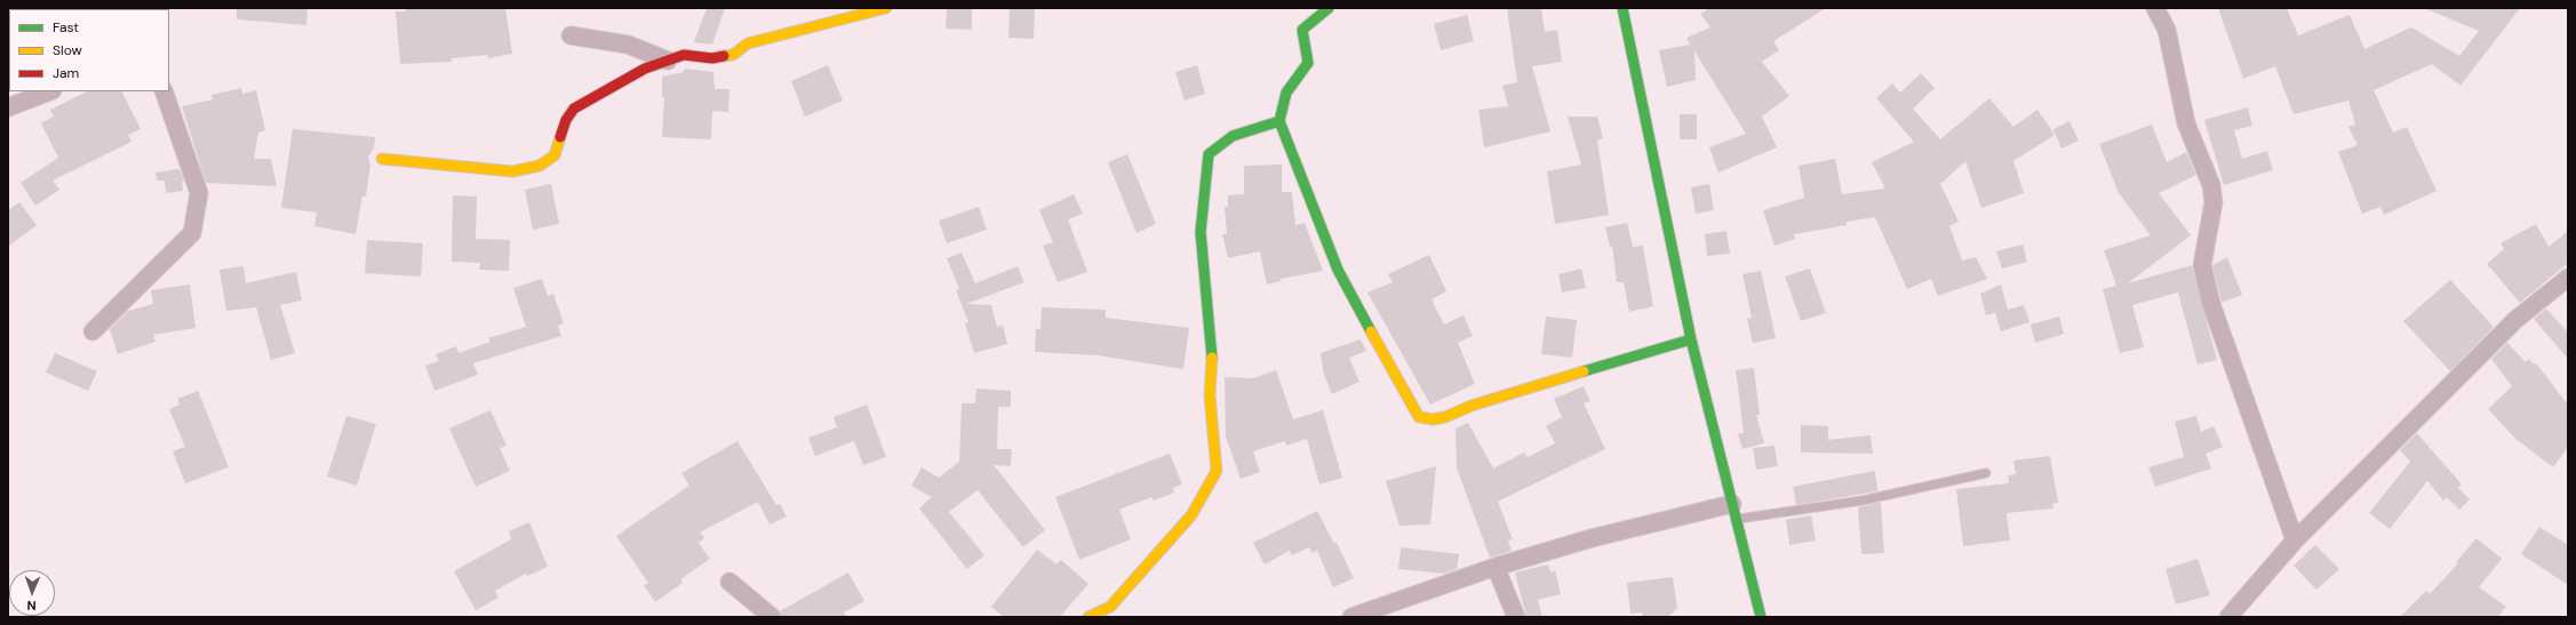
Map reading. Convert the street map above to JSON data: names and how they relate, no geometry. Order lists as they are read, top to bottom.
{
  "legend": ["Fast", "Slow", "Jam"],
  "north": "bottom"
}
